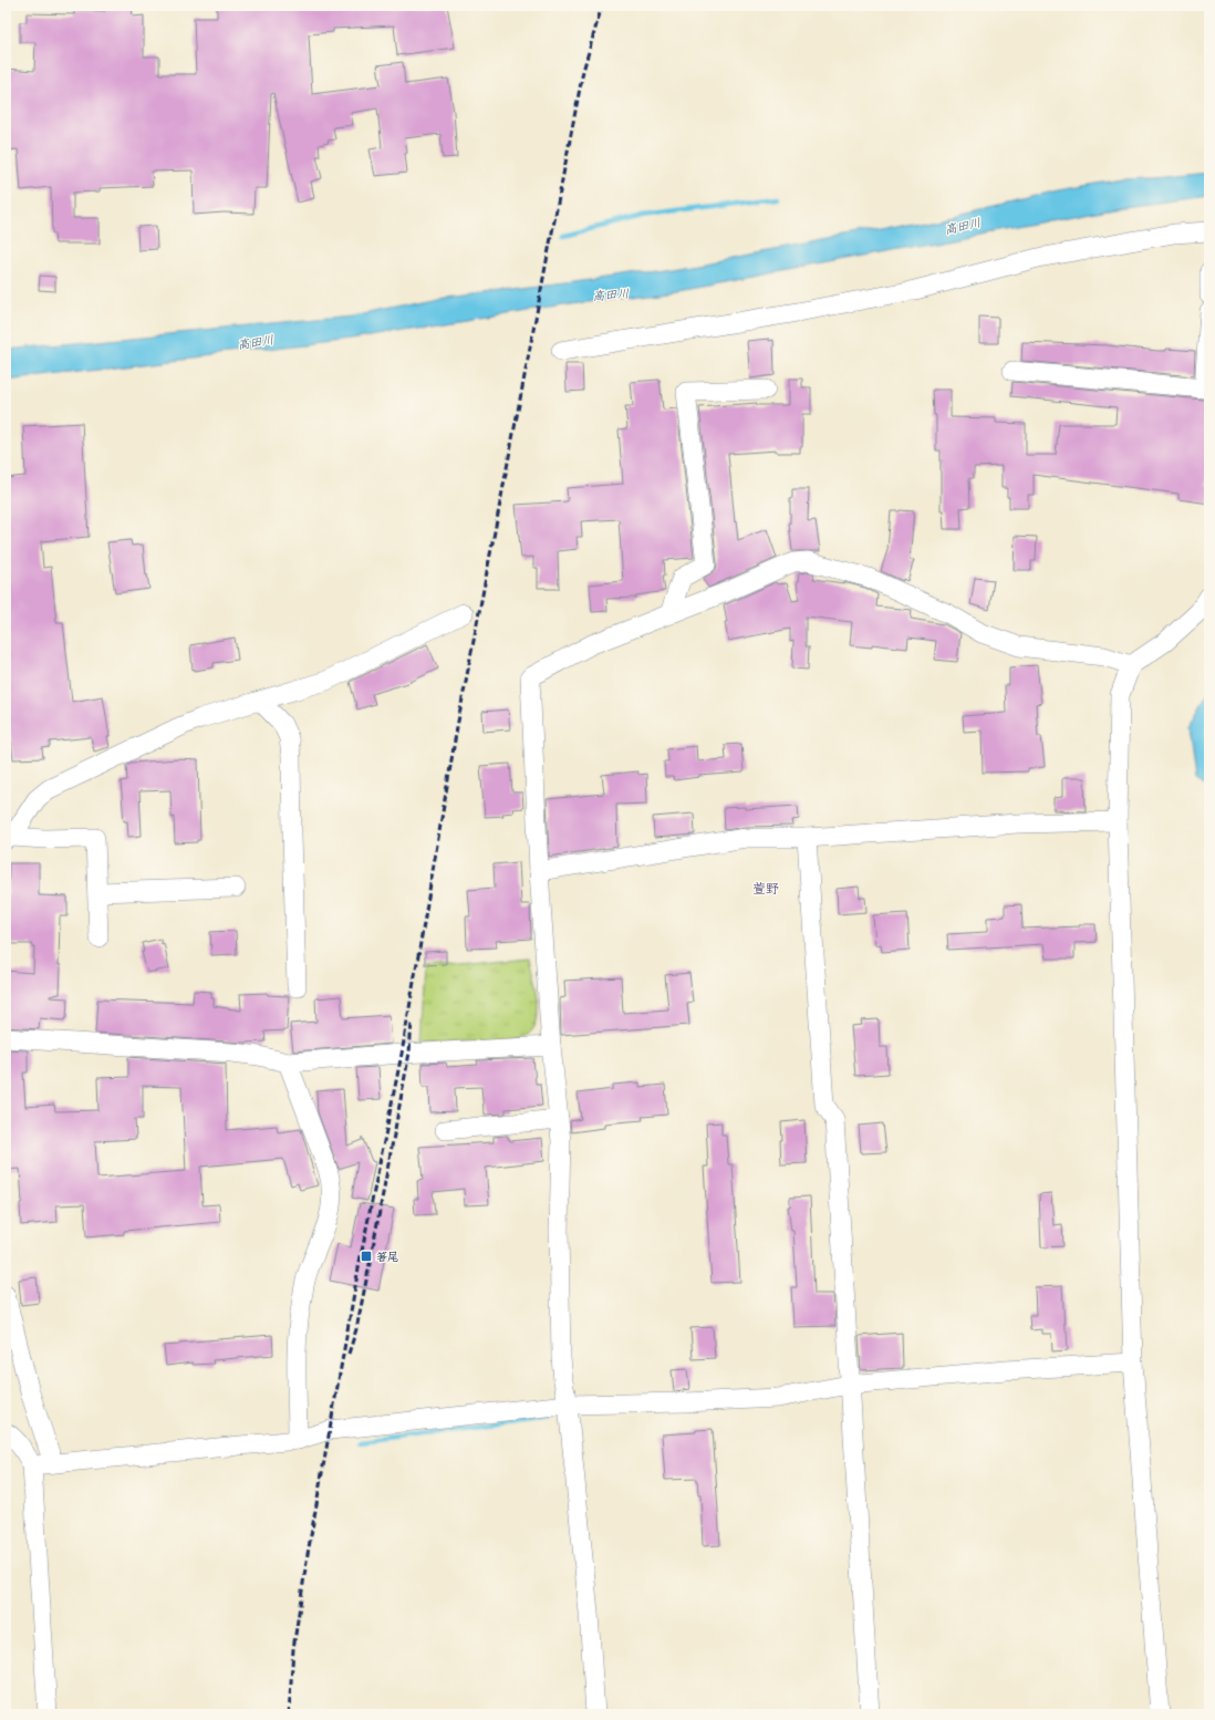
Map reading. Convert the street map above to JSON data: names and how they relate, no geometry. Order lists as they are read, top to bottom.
{
  "districts": ["萱野"],
  "water": ["高田川"],
  "places": {
    "transit": ["箸尾"]
  }
}
